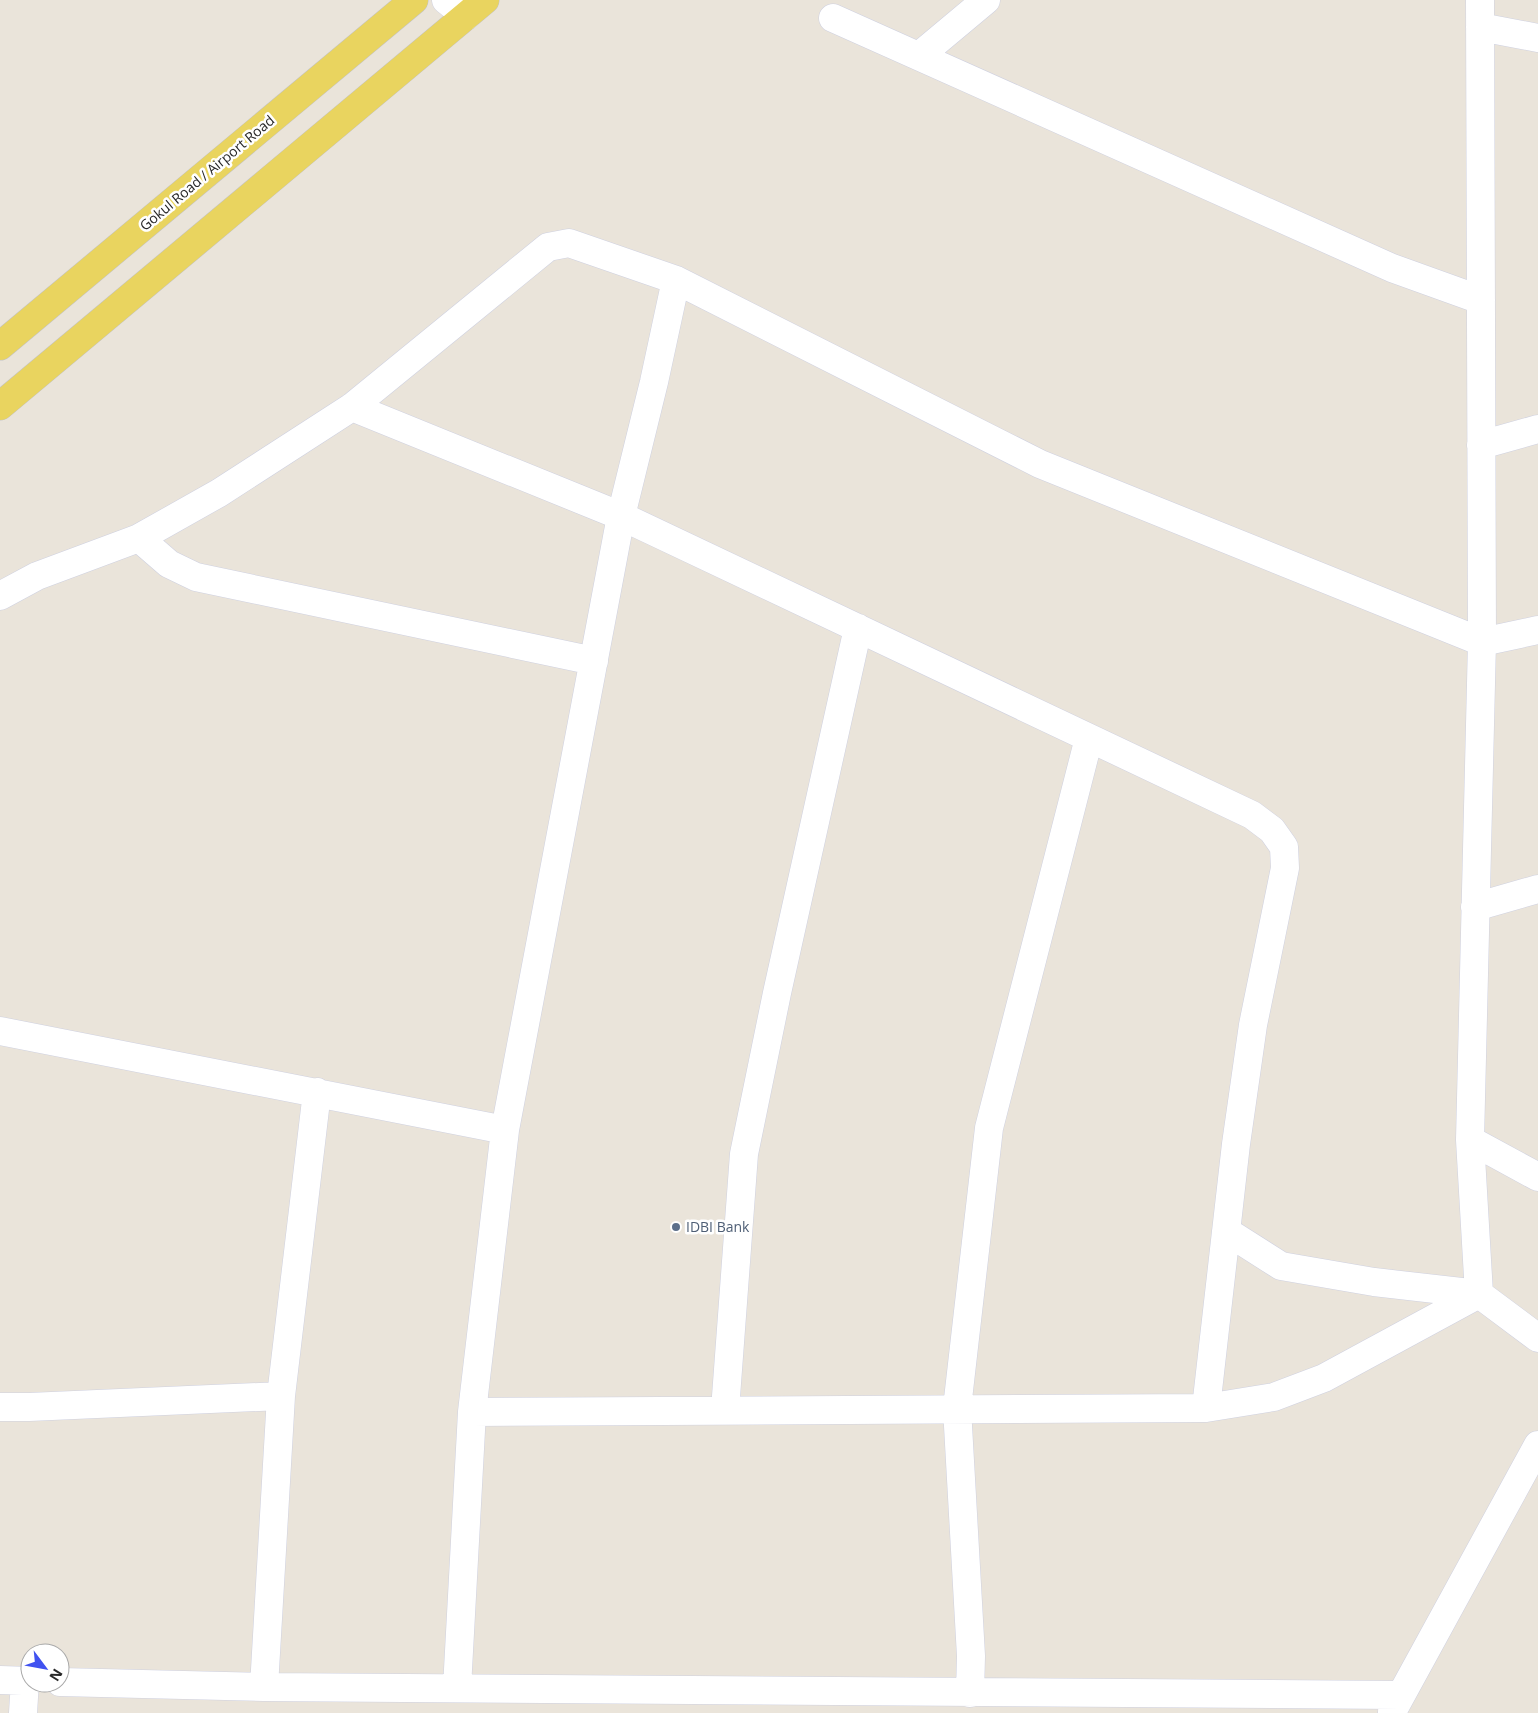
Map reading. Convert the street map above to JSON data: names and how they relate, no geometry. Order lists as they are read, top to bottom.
{
  "streets": {
    "main road": ["Gokul Road / Airport Road"]
  },
  "places": ["IDBI Bank"],
  "north": "bottom right"
}
